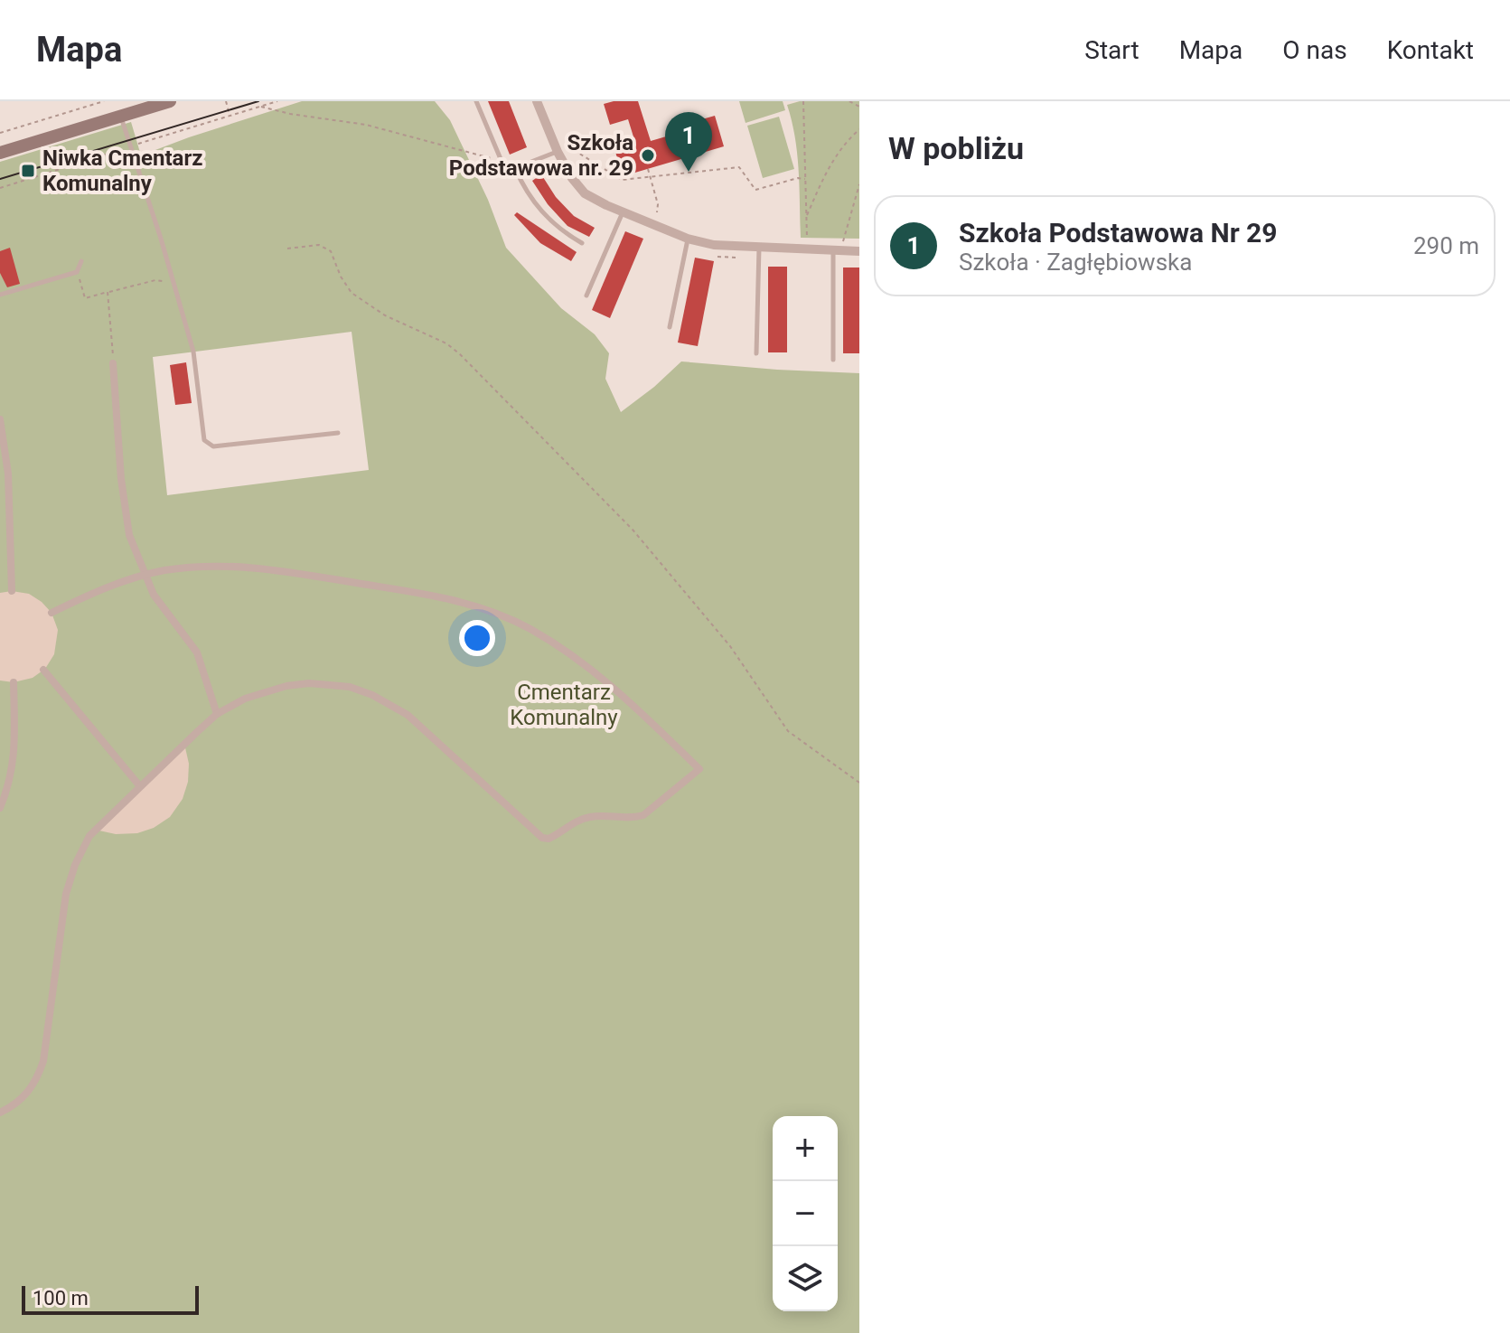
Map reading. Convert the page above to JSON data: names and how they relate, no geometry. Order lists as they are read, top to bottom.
{
  "parks": ["Cmentarz Komunalny"],
  "places": {
    "other": ["Szkoła Podstawowa nr. 29"],
    "transit": ["Niwka Cmentarz Komunalny"]
  },
  "scale_bar": "100 m",
  "page": {
    "header": "Mapa",
    "nav": [
      "Start",
      "Mapa",
      "O nas",
      "Kontakt"
    ],
    "heading": "W pobliżu",
    "pins": "1",
    "list": [
      {
        "mark": "1",
        "name": "Szkoła Podstawowa Nr 29",
        "note": "Szkoła · Zagłębiowska",
        "value": "290 m"
      }
    ],
    "map_buttons": ["+", "−"],
    "scale": "100 m"
  }
}
